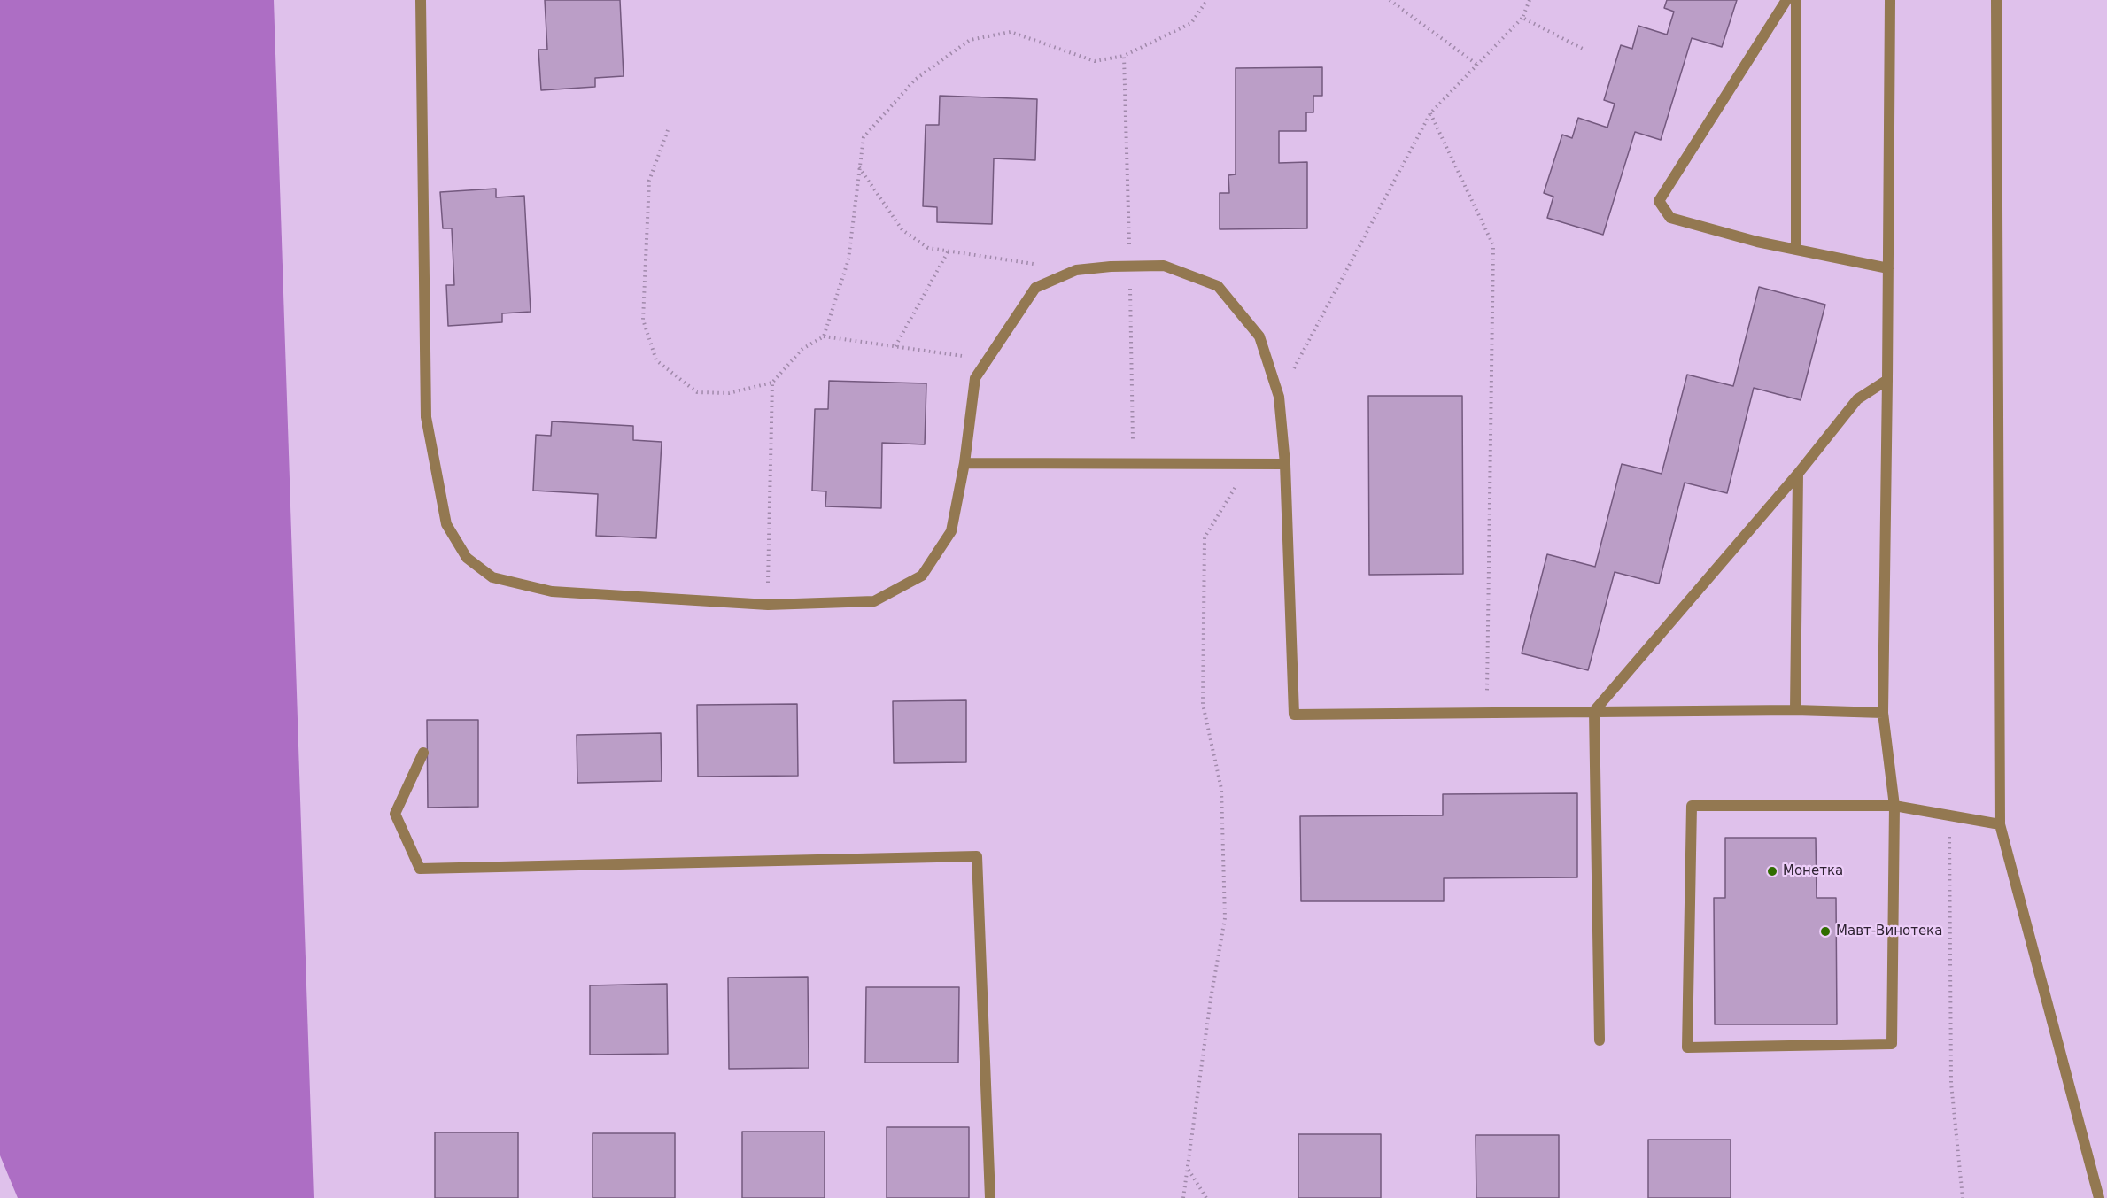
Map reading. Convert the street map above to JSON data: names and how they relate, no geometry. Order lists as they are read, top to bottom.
{
  "places": ["Монетка", "Мавт-Винотека"]
}
